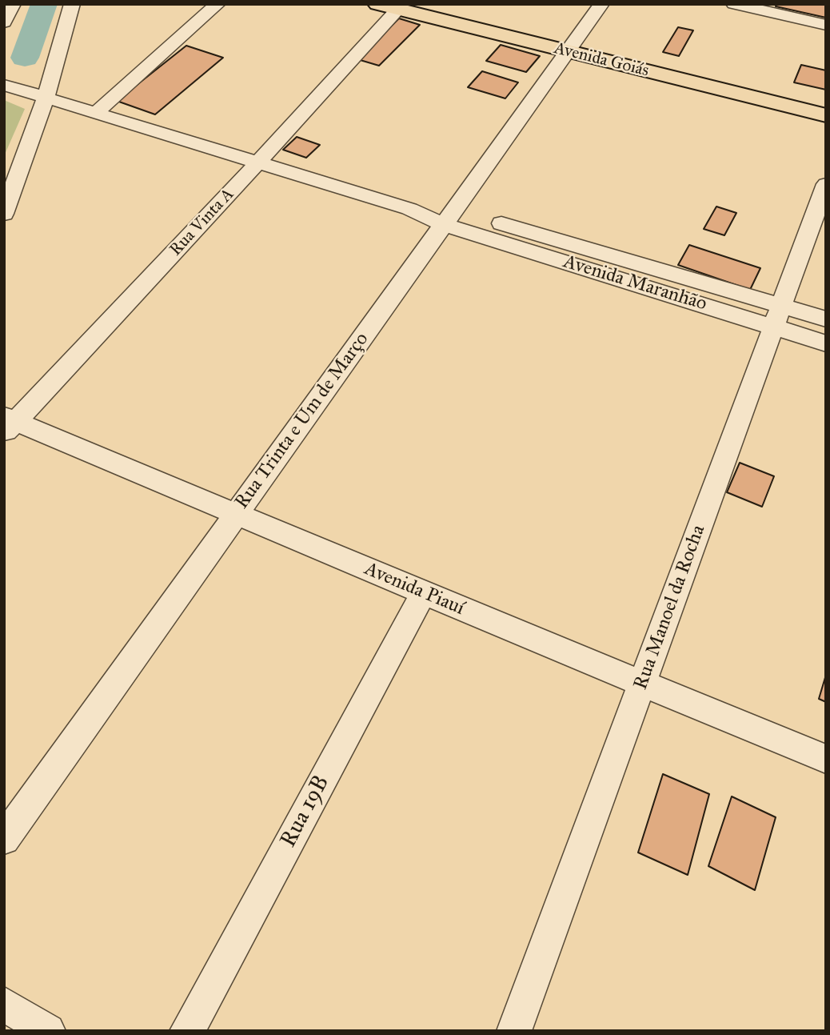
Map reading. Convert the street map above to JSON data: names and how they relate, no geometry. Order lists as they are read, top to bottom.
{
  "streets": {
    "main road": ["Avenida Goiás"],
    "street": [
      "Rua Vinta A",
      "Avenida Maranhão",
      "Rua Trinta e Um de Março",
      "Avenida Piauí",
      "Rua Manoel da Rocha",
      "Rua 19B"
    ]
  },
  "crossings": [
    ["Avenida Goiás", "Rua Vinta A"],
    ["Avenida Goiás", "Rua Trinta e Um de Março"],
    ["Rua Vinta A", "Avenida Maranhão"],
    ["Rua Vinta A", "Avenida Piauí"],
    ["Avenida Maranhão", "Rua Trinta e Um de Março"],
    ["Avenida Maranhão", "Rua Manoel da Rocha"],
    ["Rua Trinta e Um de Março", "Avenida Piauí"],
    ["Avenida Piauí", "Rua Manoel da Rocha"],
    ["Avenida Piauí", "Rua 19B"]
  ]
}
